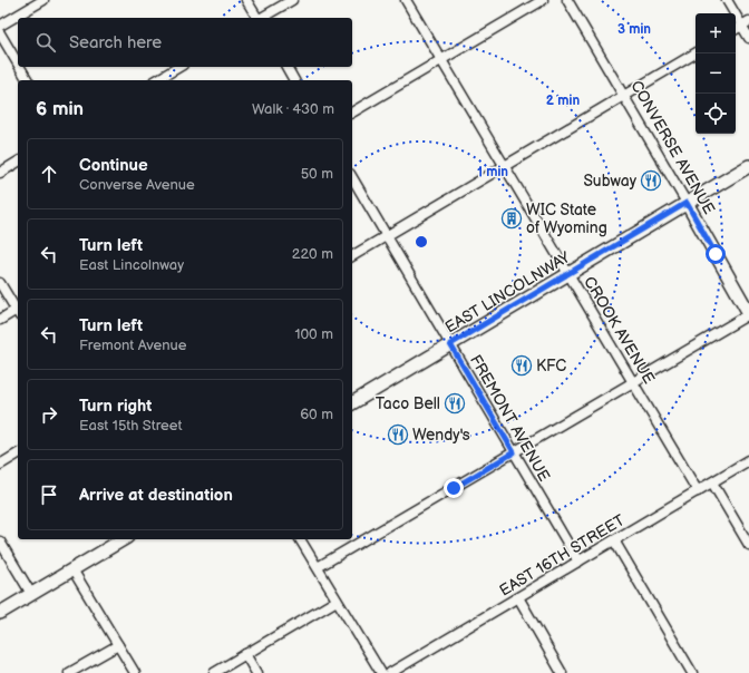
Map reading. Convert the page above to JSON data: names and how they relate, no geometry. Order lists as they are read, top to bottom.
{
  "streets": {
    "main road": ["CONVERSE AVENUE", "EAST LINCOLNWAY"],
    "street": ["CROOK AVENUE", "FREMONT AVENUE", "EAST 16TH STREET"]
  },
  "crossings": [
    ["CONVERSE AVENUE", "EAST LINCOLNWAY"],
    ["EAST LINCOLNWAY", "CROOK AVENUE"],
    ["EAST LINCOLNWAY", "FREMONT AVENUE"],
    ["CROOK AVENUE", "EAST 16TH STREET"],
    ["FREMONT AVENUE", "EAST 16TH STREET"]
  ],
  "places": {
    "restaurant": [
      "Subway",
      "KFC",
      "Taco Bell",
      "Wendy's"
    ],
    "building": ["WIC State of Wyoming"]
  },
  "page": {
    "map_buttons": ["+", "−"],
    "search": "Search here",
    "heading": ["6 min", "Walk · 430 m"],
    "list": [
      ["Continue", "Converse Avenue", "50 m"],
      ["Turn left", "East Lincolnway", "220 m"],
      ["Turn left", "Fremont Avenue", "100 m"],
      ["Turn right", "East 15th Street", "60 m"],
      "Arrive at destination"
    ]
  },
  "rings": ["3 min", "2 min", "1 min"]
}
